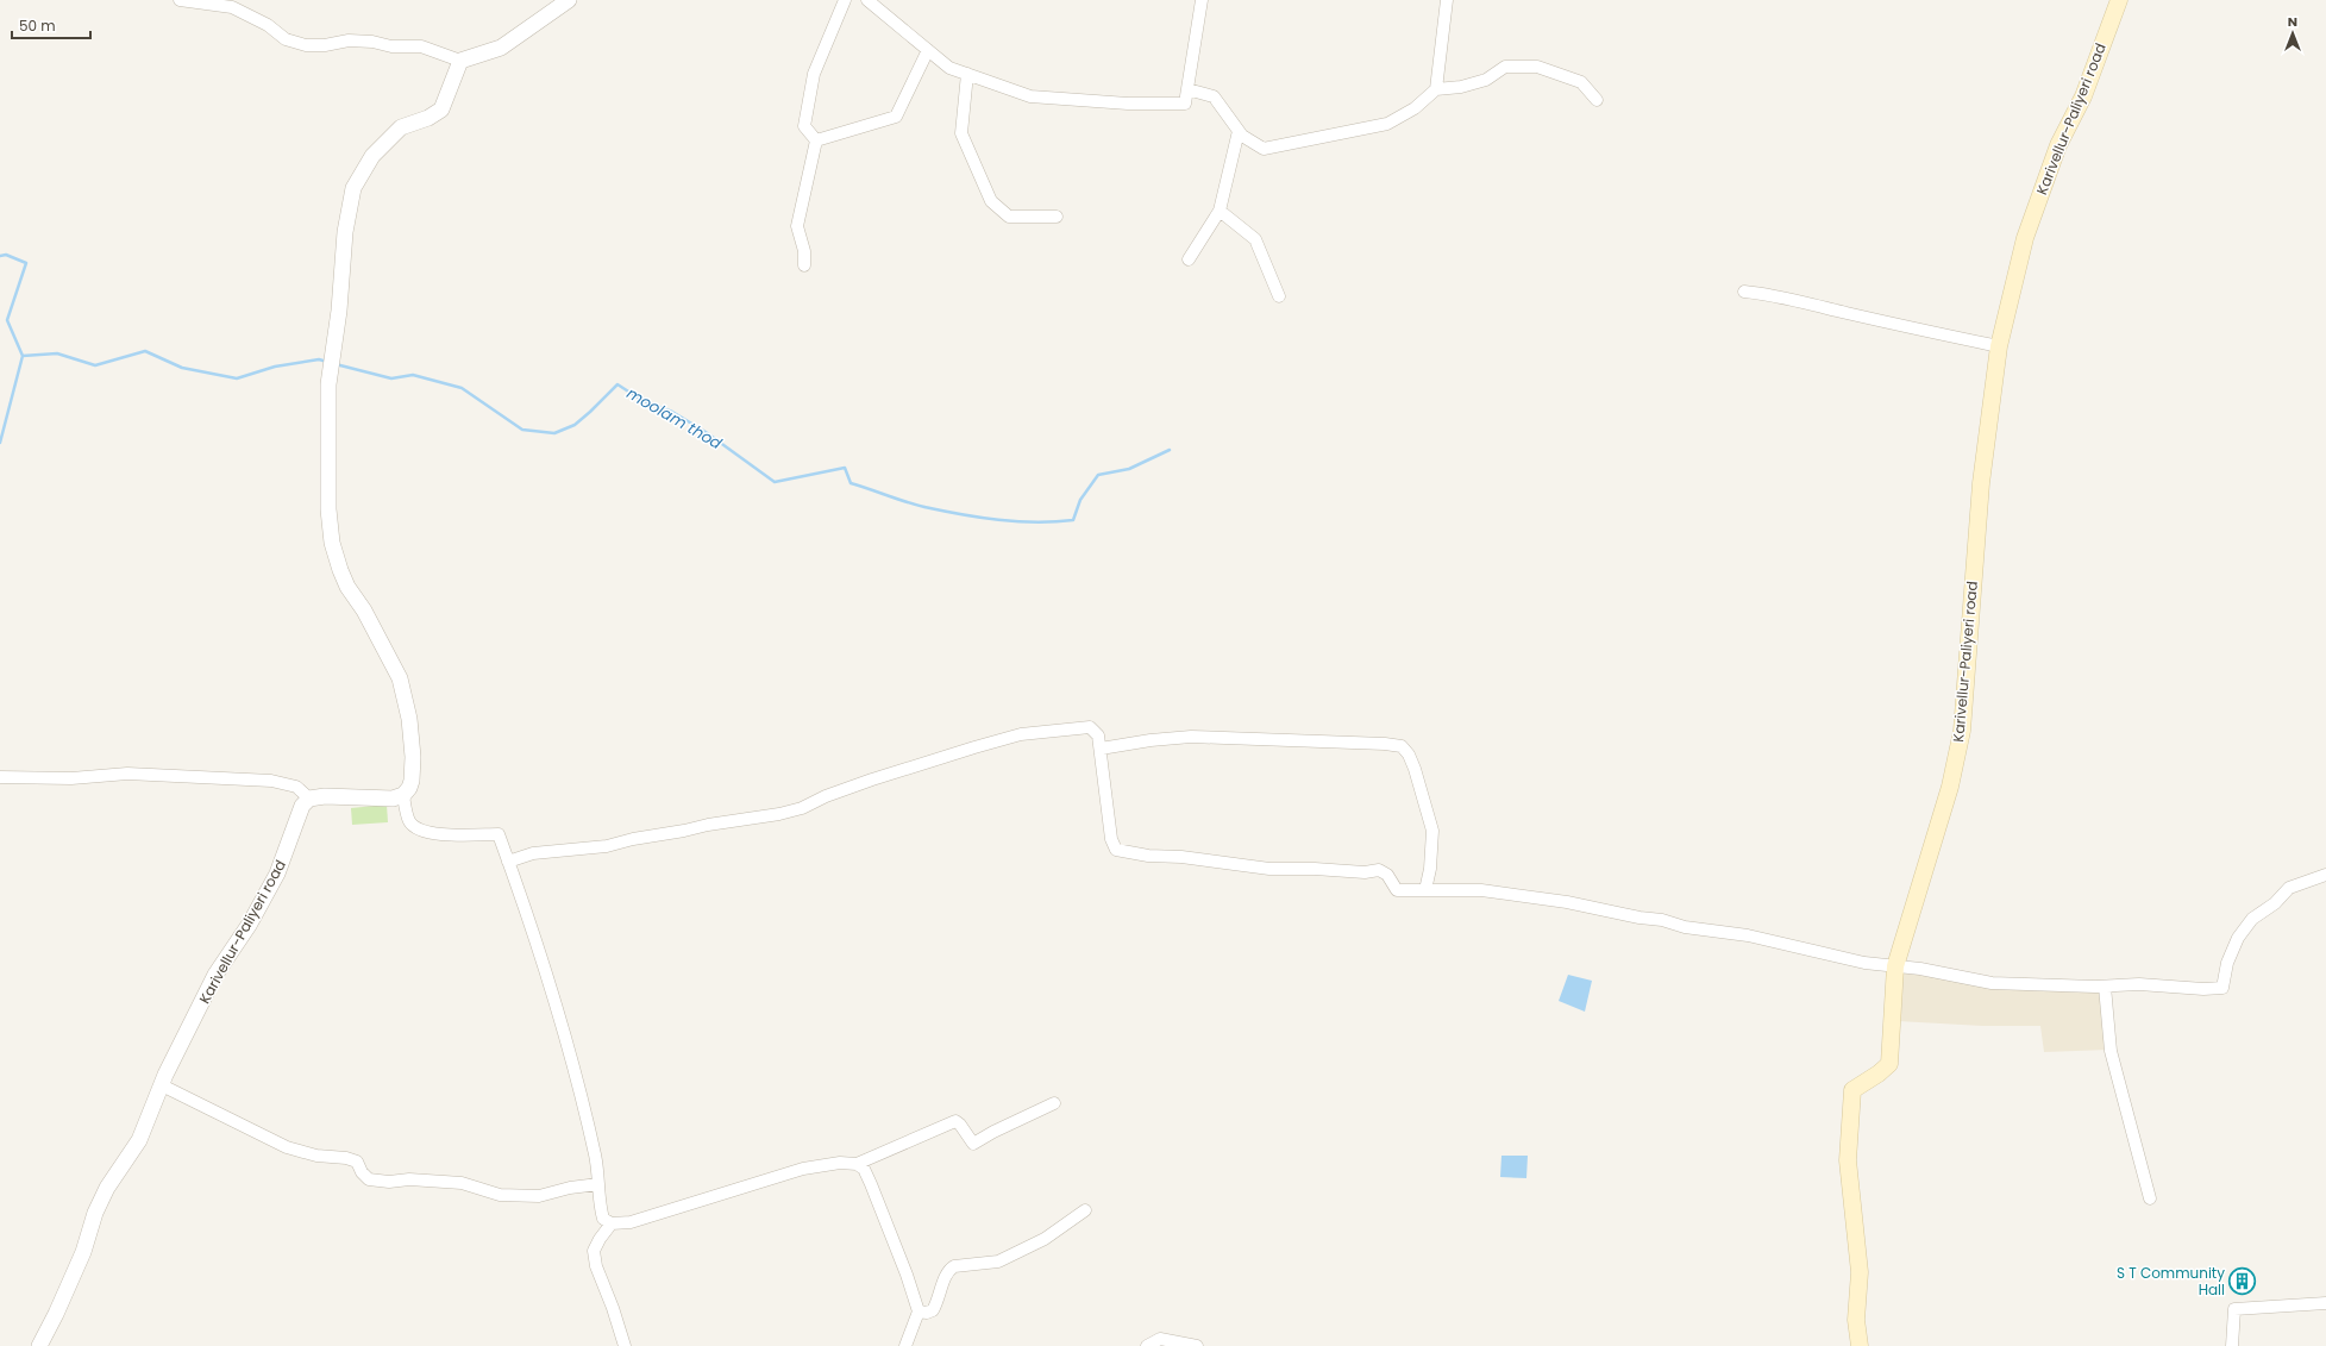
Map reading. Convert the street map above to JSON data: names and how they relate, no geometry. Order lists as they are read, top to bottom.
{
  "streets": {
    "main road": ["Karivellur-Paliyeri road"]
  },
  "water": ["moolam thod"],
  "places": {
    "building": ["S T Community Hall"]
  },
  "scale_bar": "50 m",
  "north": "top"
}
